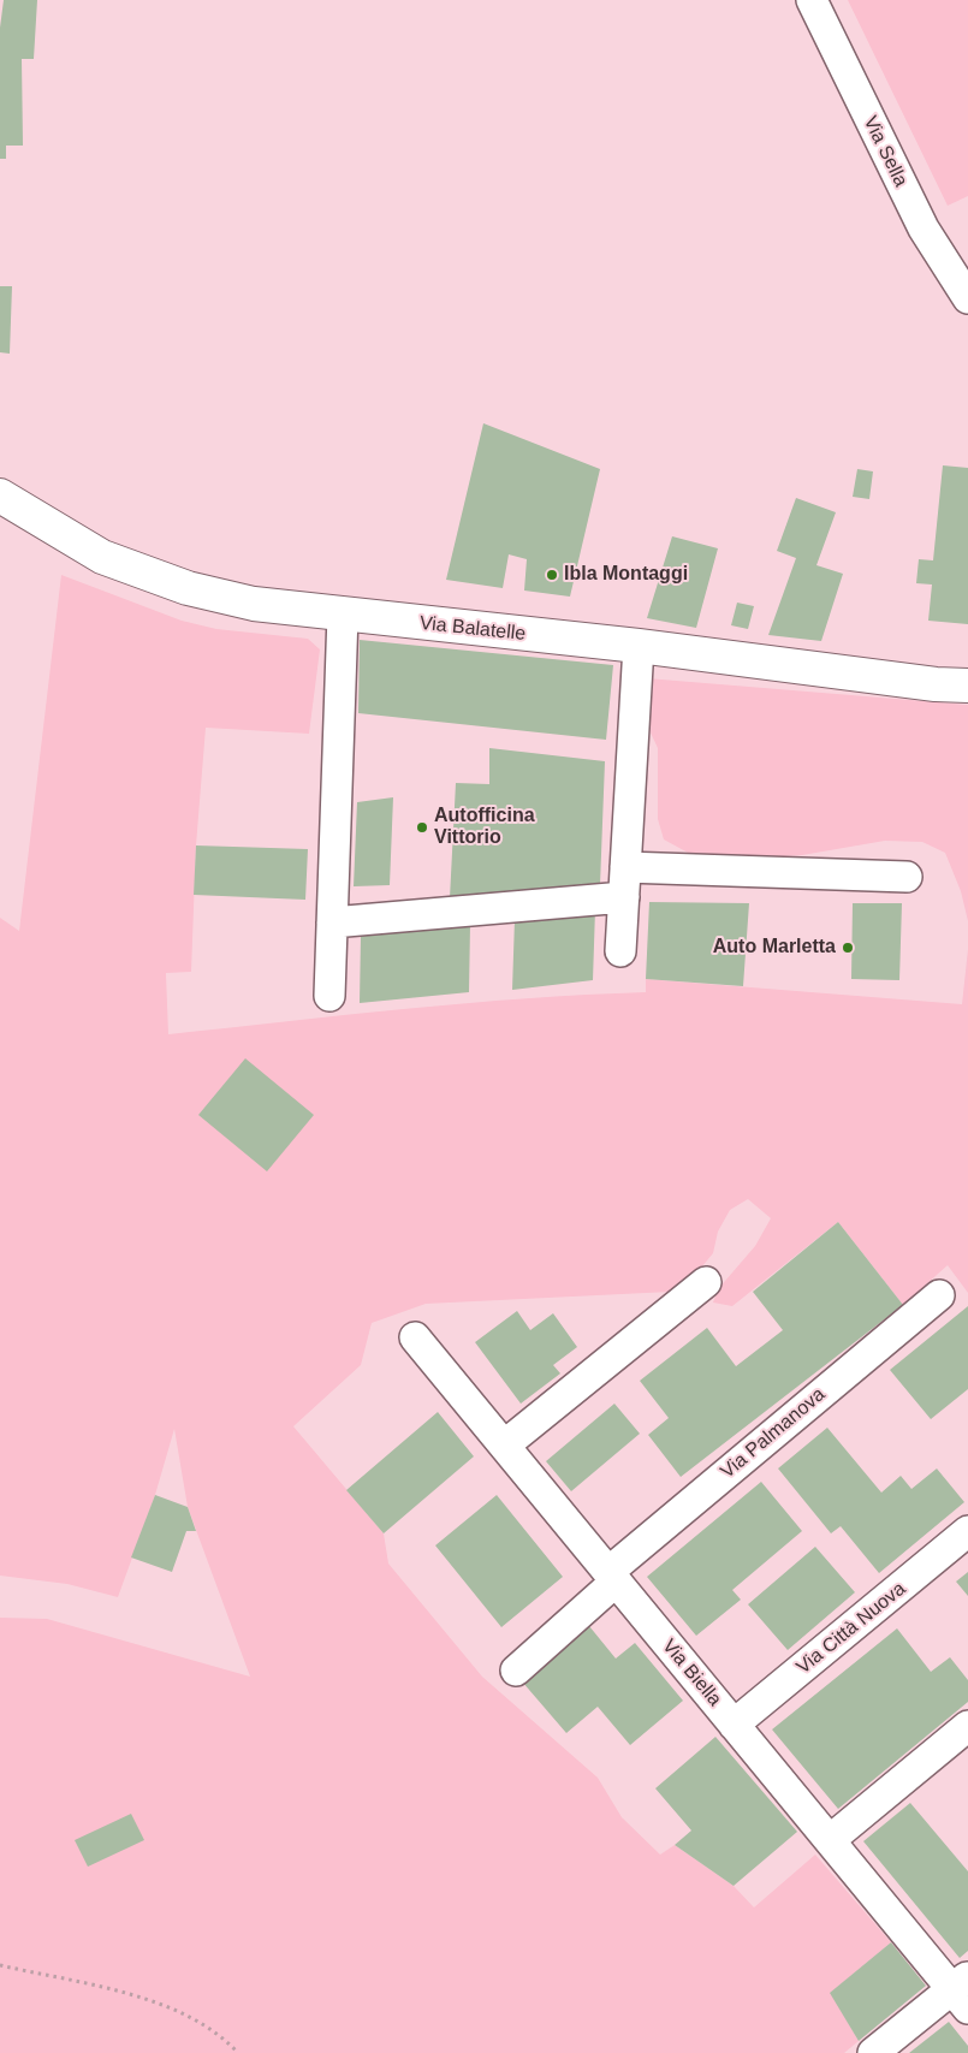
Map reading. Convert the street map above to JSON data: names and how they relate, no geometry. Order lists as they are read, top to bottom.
{
  "streets": {
    "street": [
      "Via Sella",
      "Via Balatelle",
      "Via Palmanova",
      "Via Città Nuova",
      "Via Biella"
    ]
  },
  "crossings": [
    ["Via Palmanova", "Via Biella"],
    ["Via Città Nuova", "Via Biella"]
  ],
  "places": ["Ibla Montaggi", "Autofficina Vittorio", "Auto Marletta"]
}
